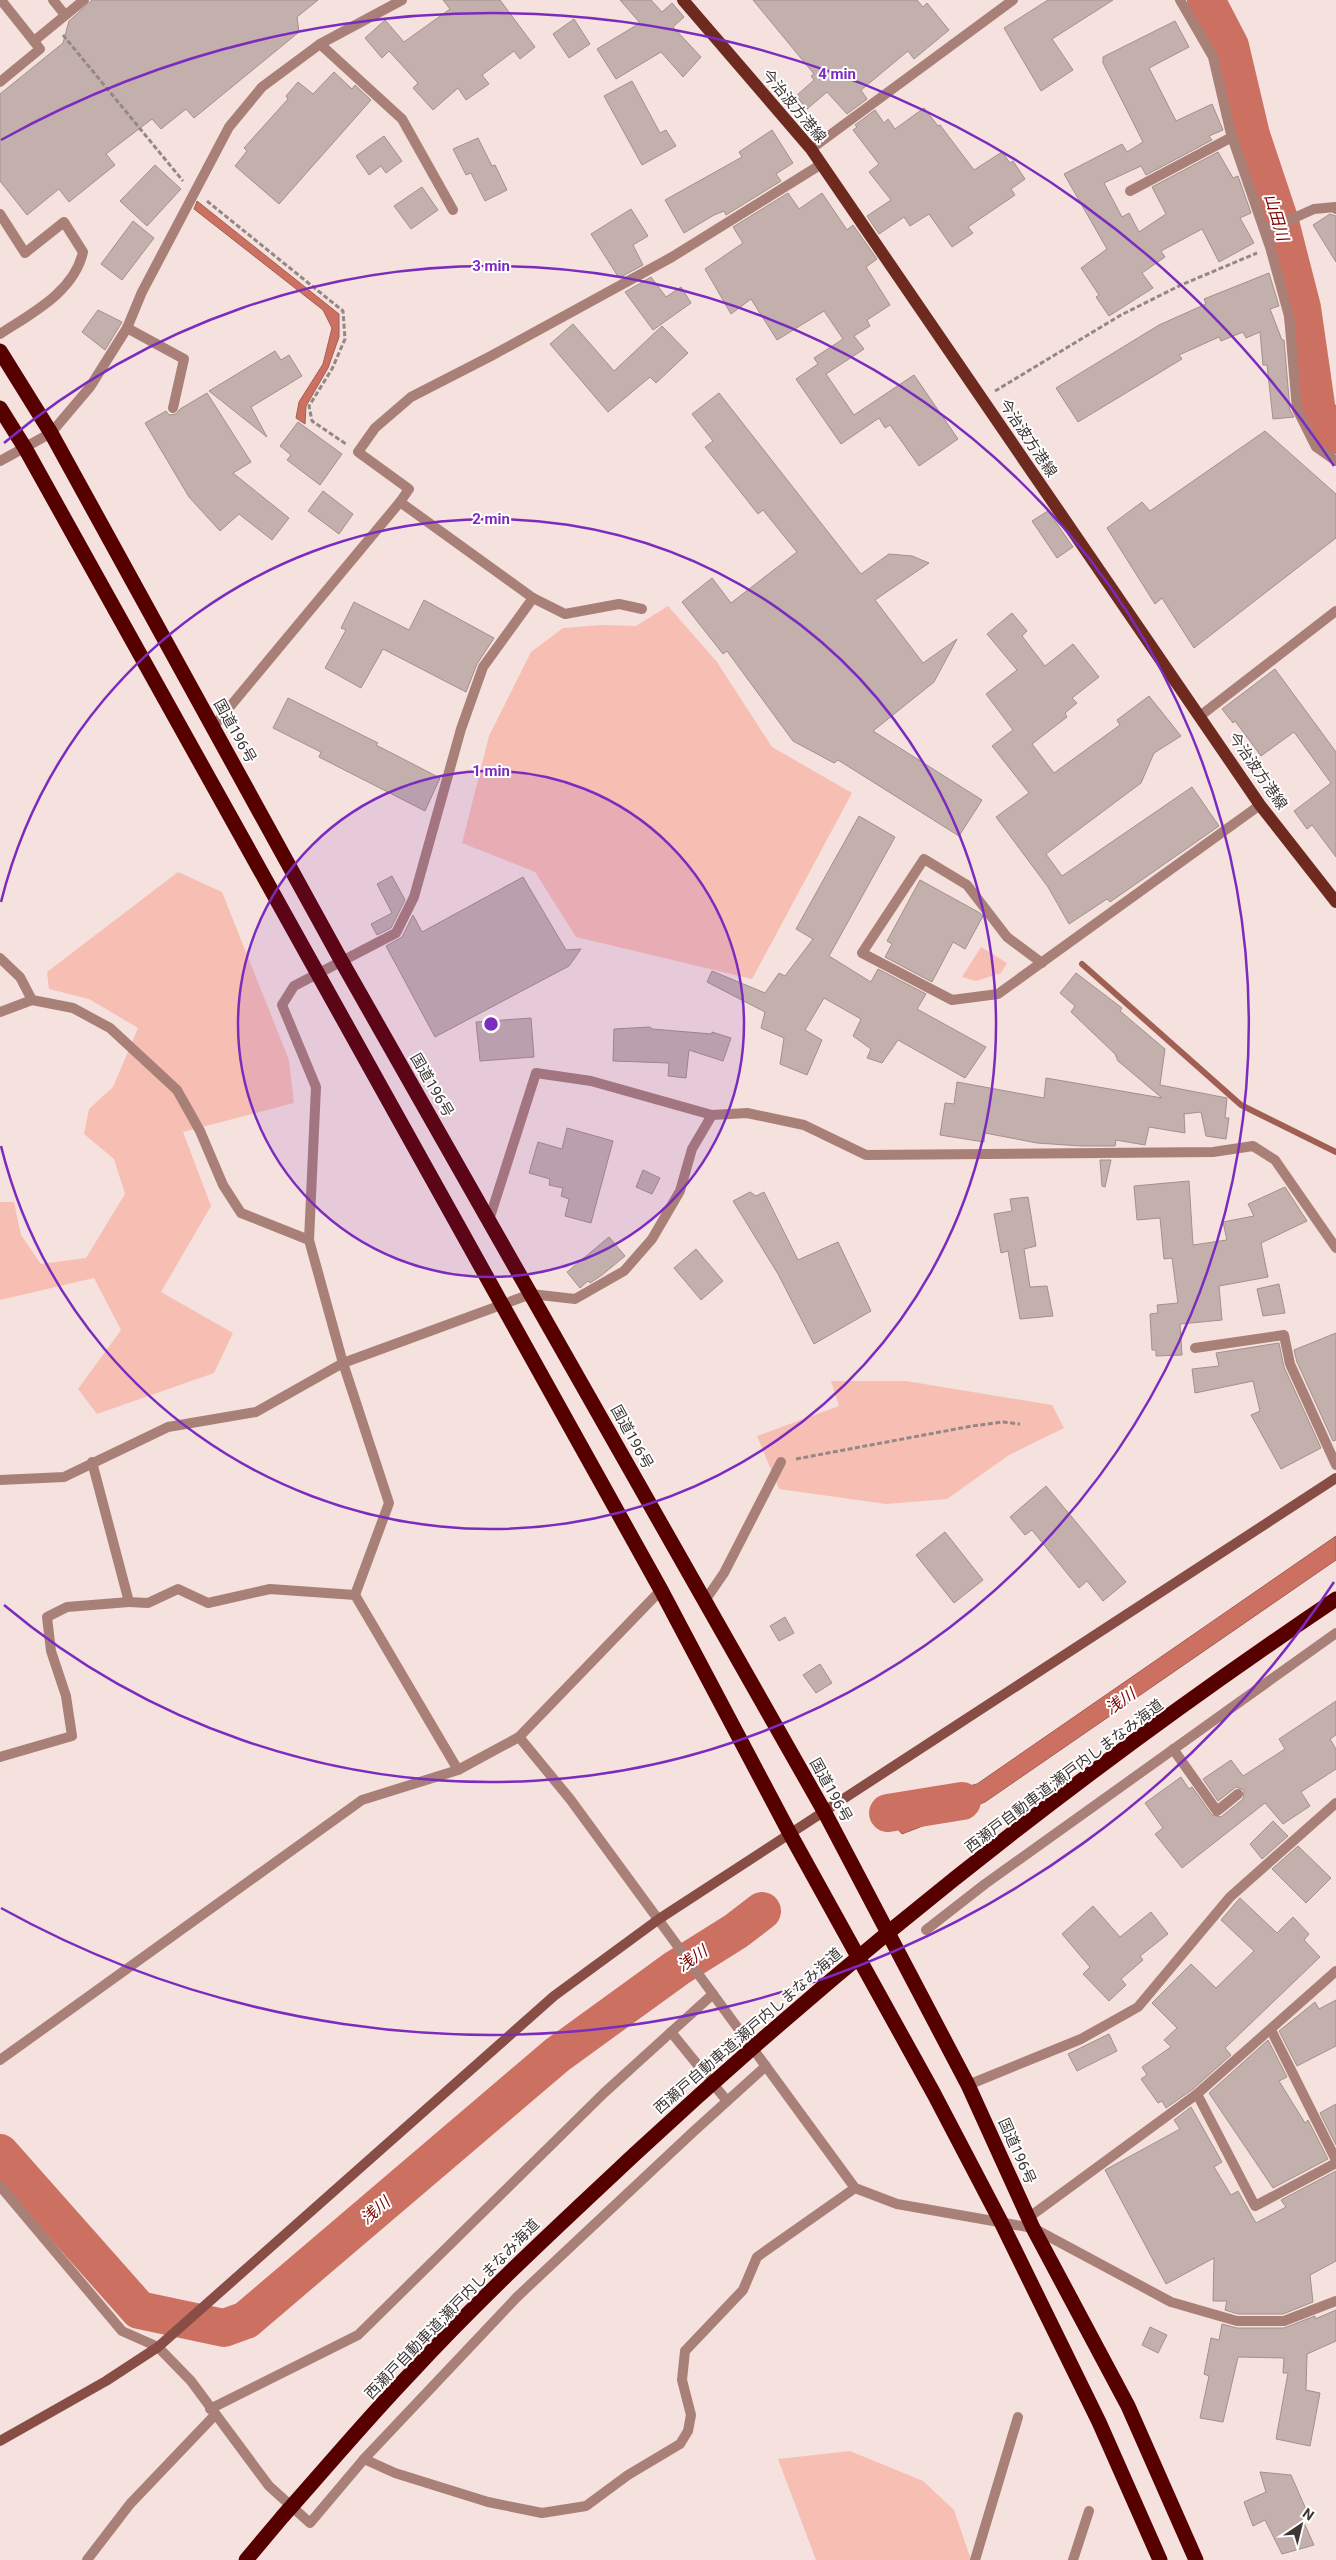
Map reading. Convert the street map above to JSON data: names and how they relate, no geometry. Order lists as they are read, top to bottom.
{
  "streets": {
    "highway": ["国道196号", "西瀬戸自動車道;瀬戸内しまなみ海道"],
    "main road": ["今治波方港線"]
  },
  "water": ["山田川", "浅川"],
  "north": "top right",
  "rings": [
    "4 min",
    "3 min",
    "2 min",
    "1 min"
  ]
}
